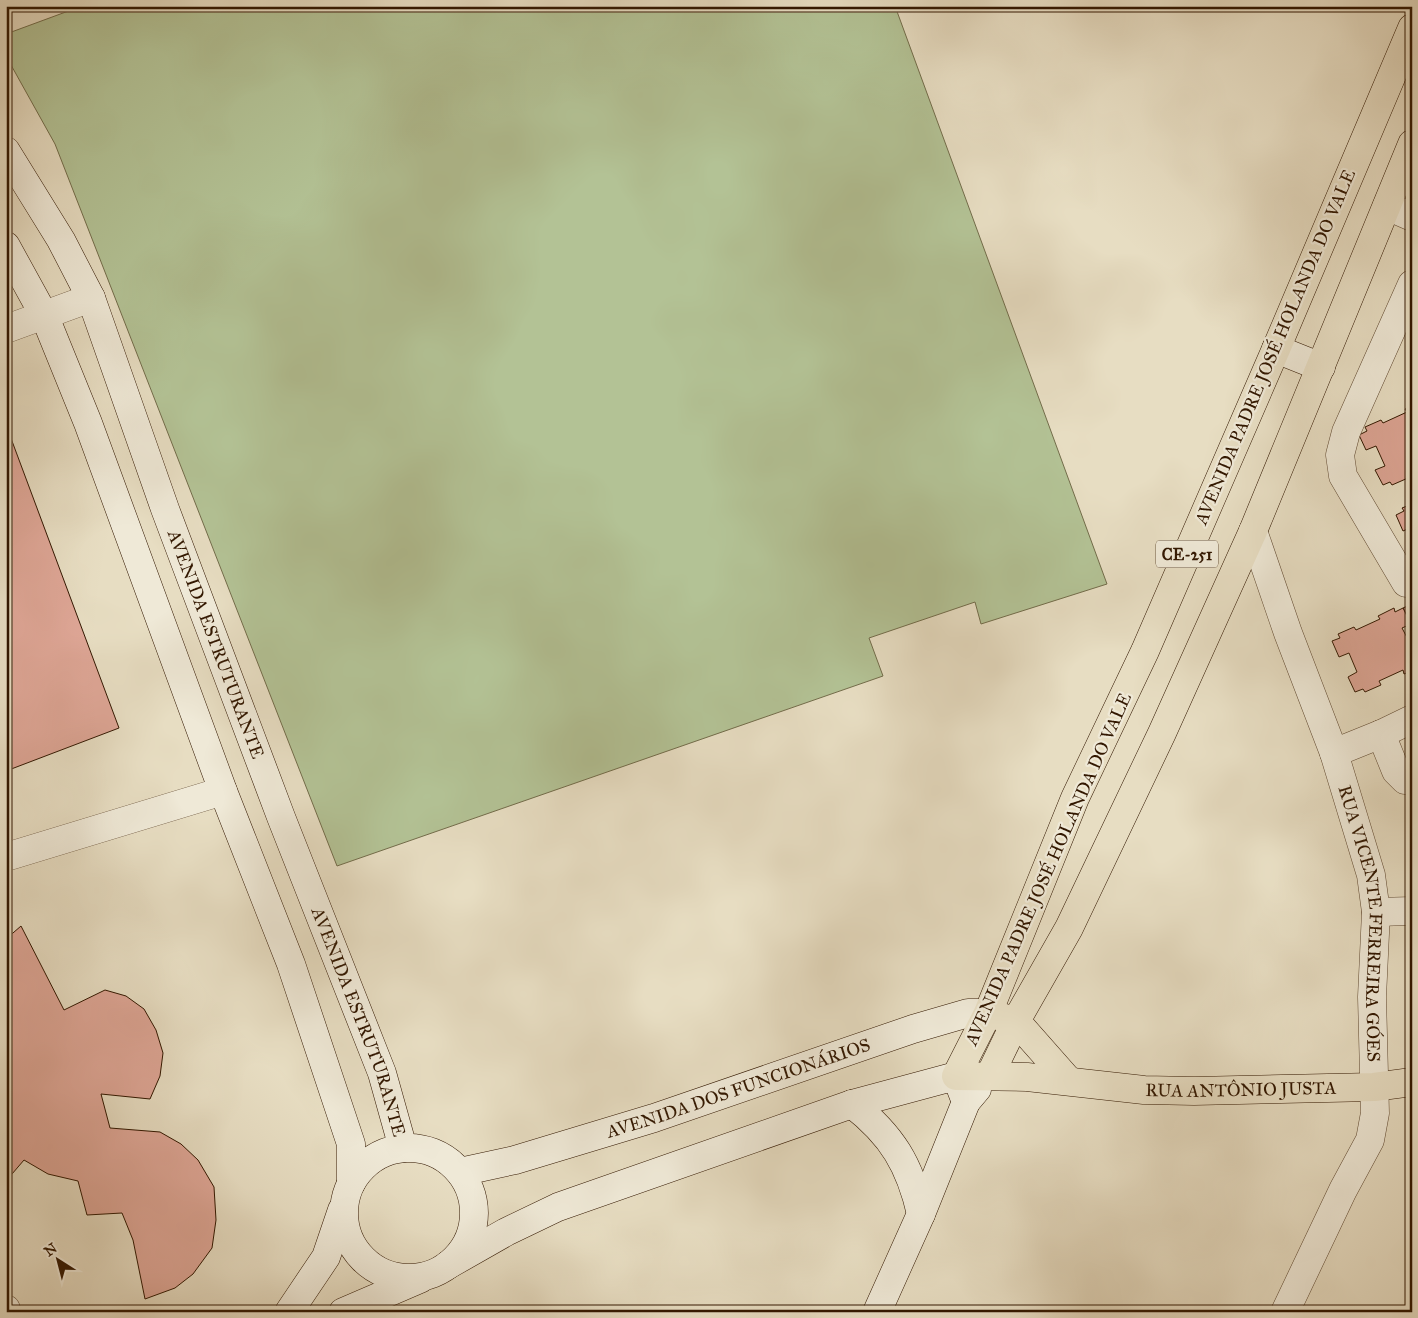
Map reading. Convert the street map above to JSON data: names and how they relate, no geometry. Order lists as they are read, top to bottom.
{
  "streets": {
    "main road": [
      "AVENIDA PADRE JOSÉ HOLANDA DO VALE",
      "CE-251",
      "AVENIDA DOS FUNCIONÁRIOS",
      "RUA ANTÔNIO JUSTA"
    ],
    "street": ["AVENIDA ESTRUTURANTE", "RUA VICENTE FERREIRA GÓES"]
  },
  "crossings": [
    ["AVENIDA PADRE JOSÉ HOLANDA DO VALE", "CE-251"],
    ["AVENIDA PADRE JOSÉ HOLANDA DO VALE", "RUA VICENTE FERREIRA GÓES"],
    ["AVENIDA PADRE JOSÉ HOLANDA DO VALE", "AVENIDA DOS FUNCIONÁRIOS"],
    ["AVENIDA PADRE JOSÉ HOLANDA DO VALE", "RUA ANTÔNIO JUSTA"],
    ["CE-251", "RUA ANTÔNIO JUSTA"],
    ["AVENIDA ESTRUTURANTE", "AVENIDA DOS FUNCIONÁRIOS"],
    ["RUA VICENTE FERREIRA GÓES", "RUA ANTÔNIO JUSTA"]
  ],
  "north": "top left"
}
